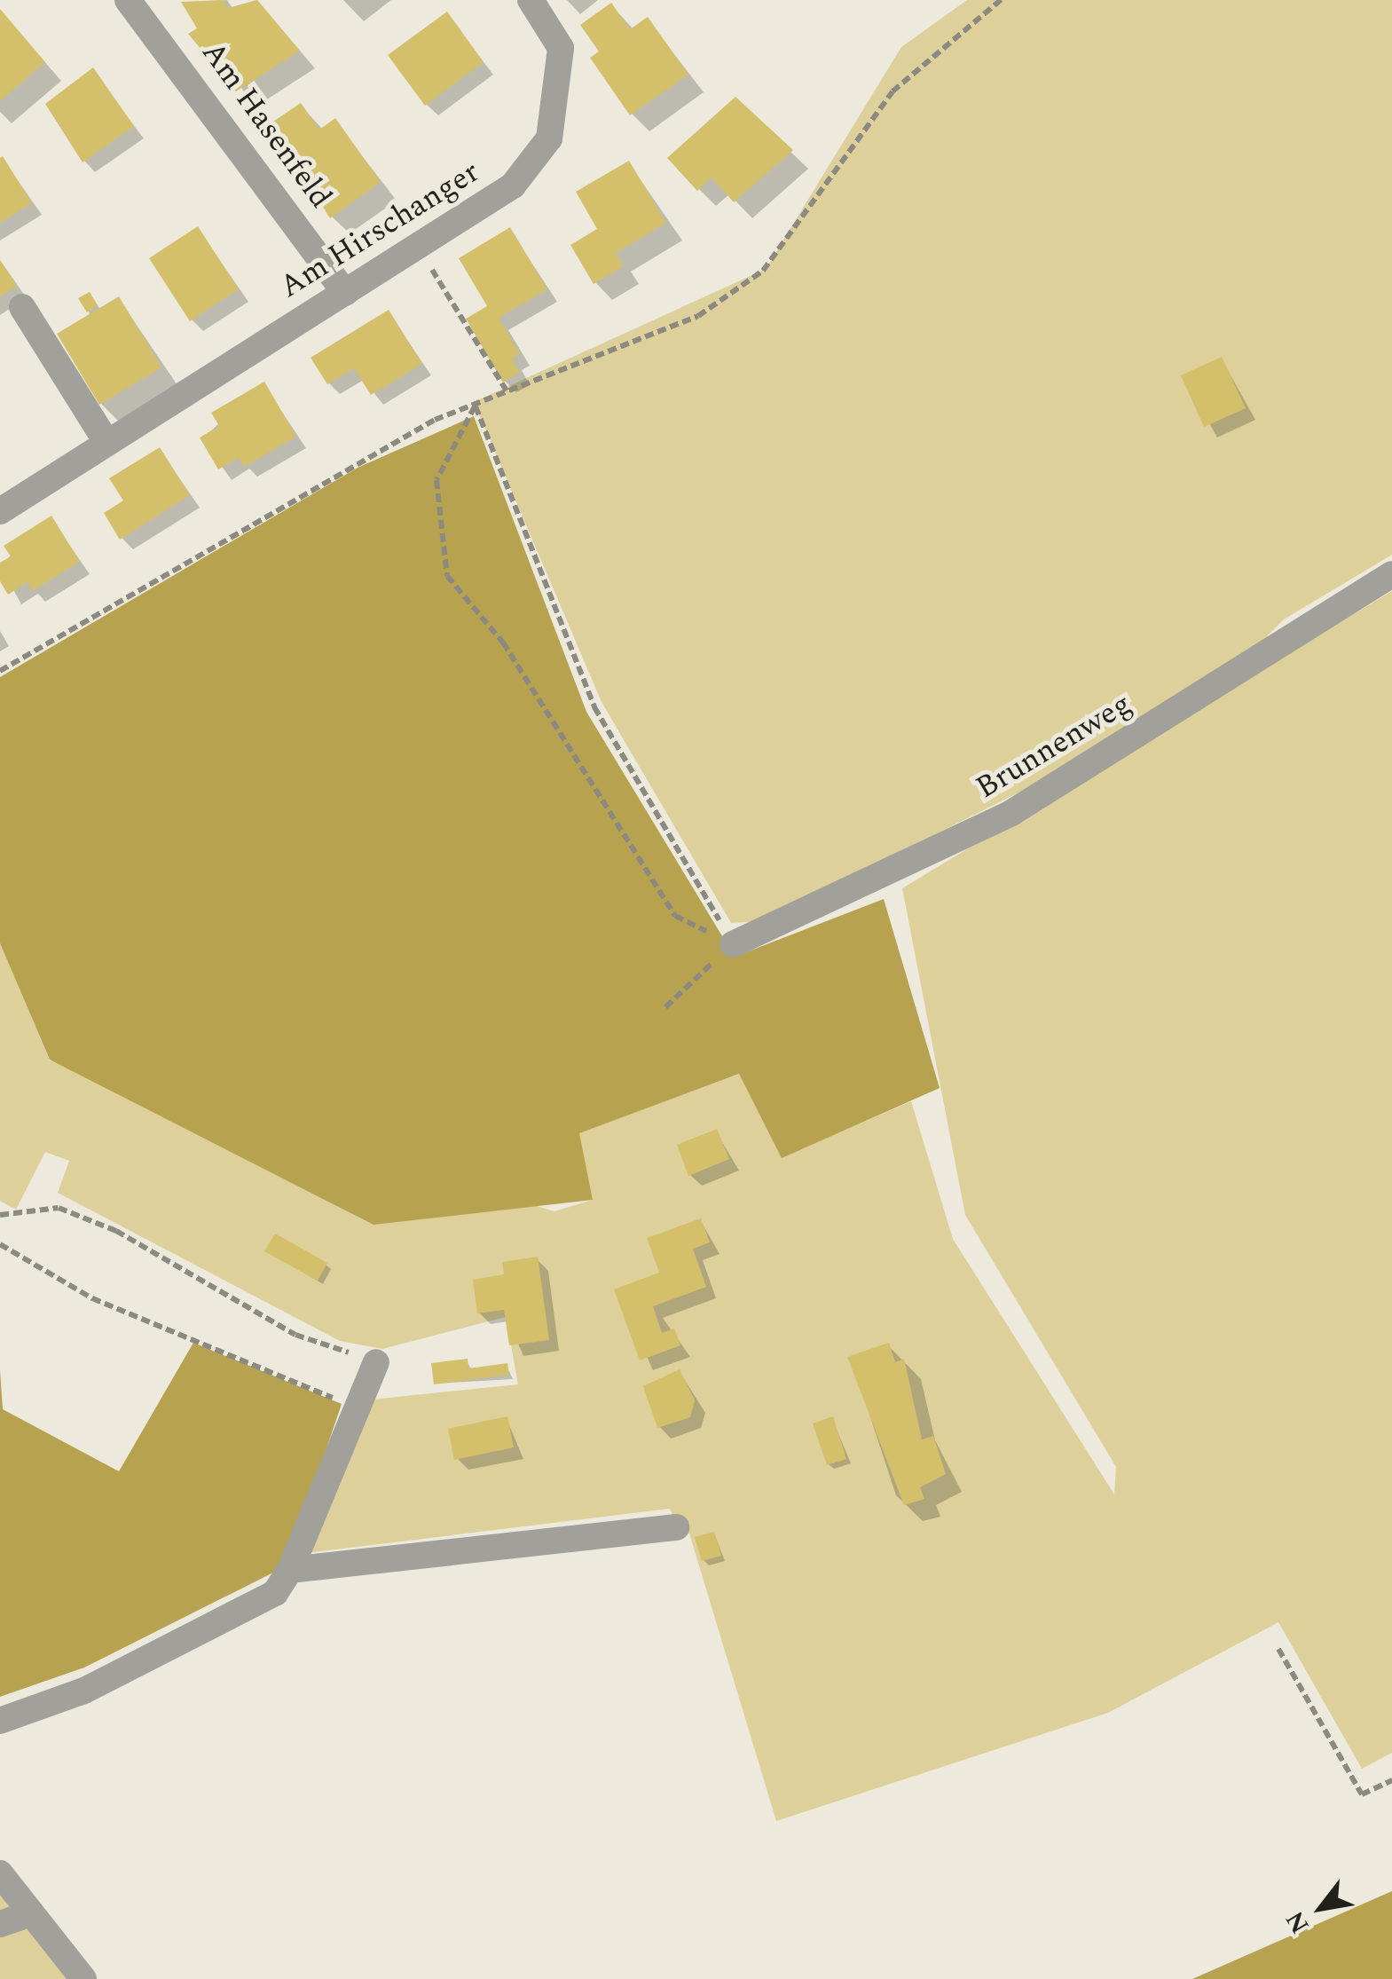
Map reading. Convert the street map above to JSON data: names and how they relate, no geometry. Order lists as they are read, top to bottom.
{
  "streets": {
    "street": ["Am Hasenfeld", "Am Hirschanger", "Brunnenweg"]
  },
  "crossings": [
    ["Am Hasenfeld", "Am Hirschanger"]
  ],
  "north": "bottom left"
}
